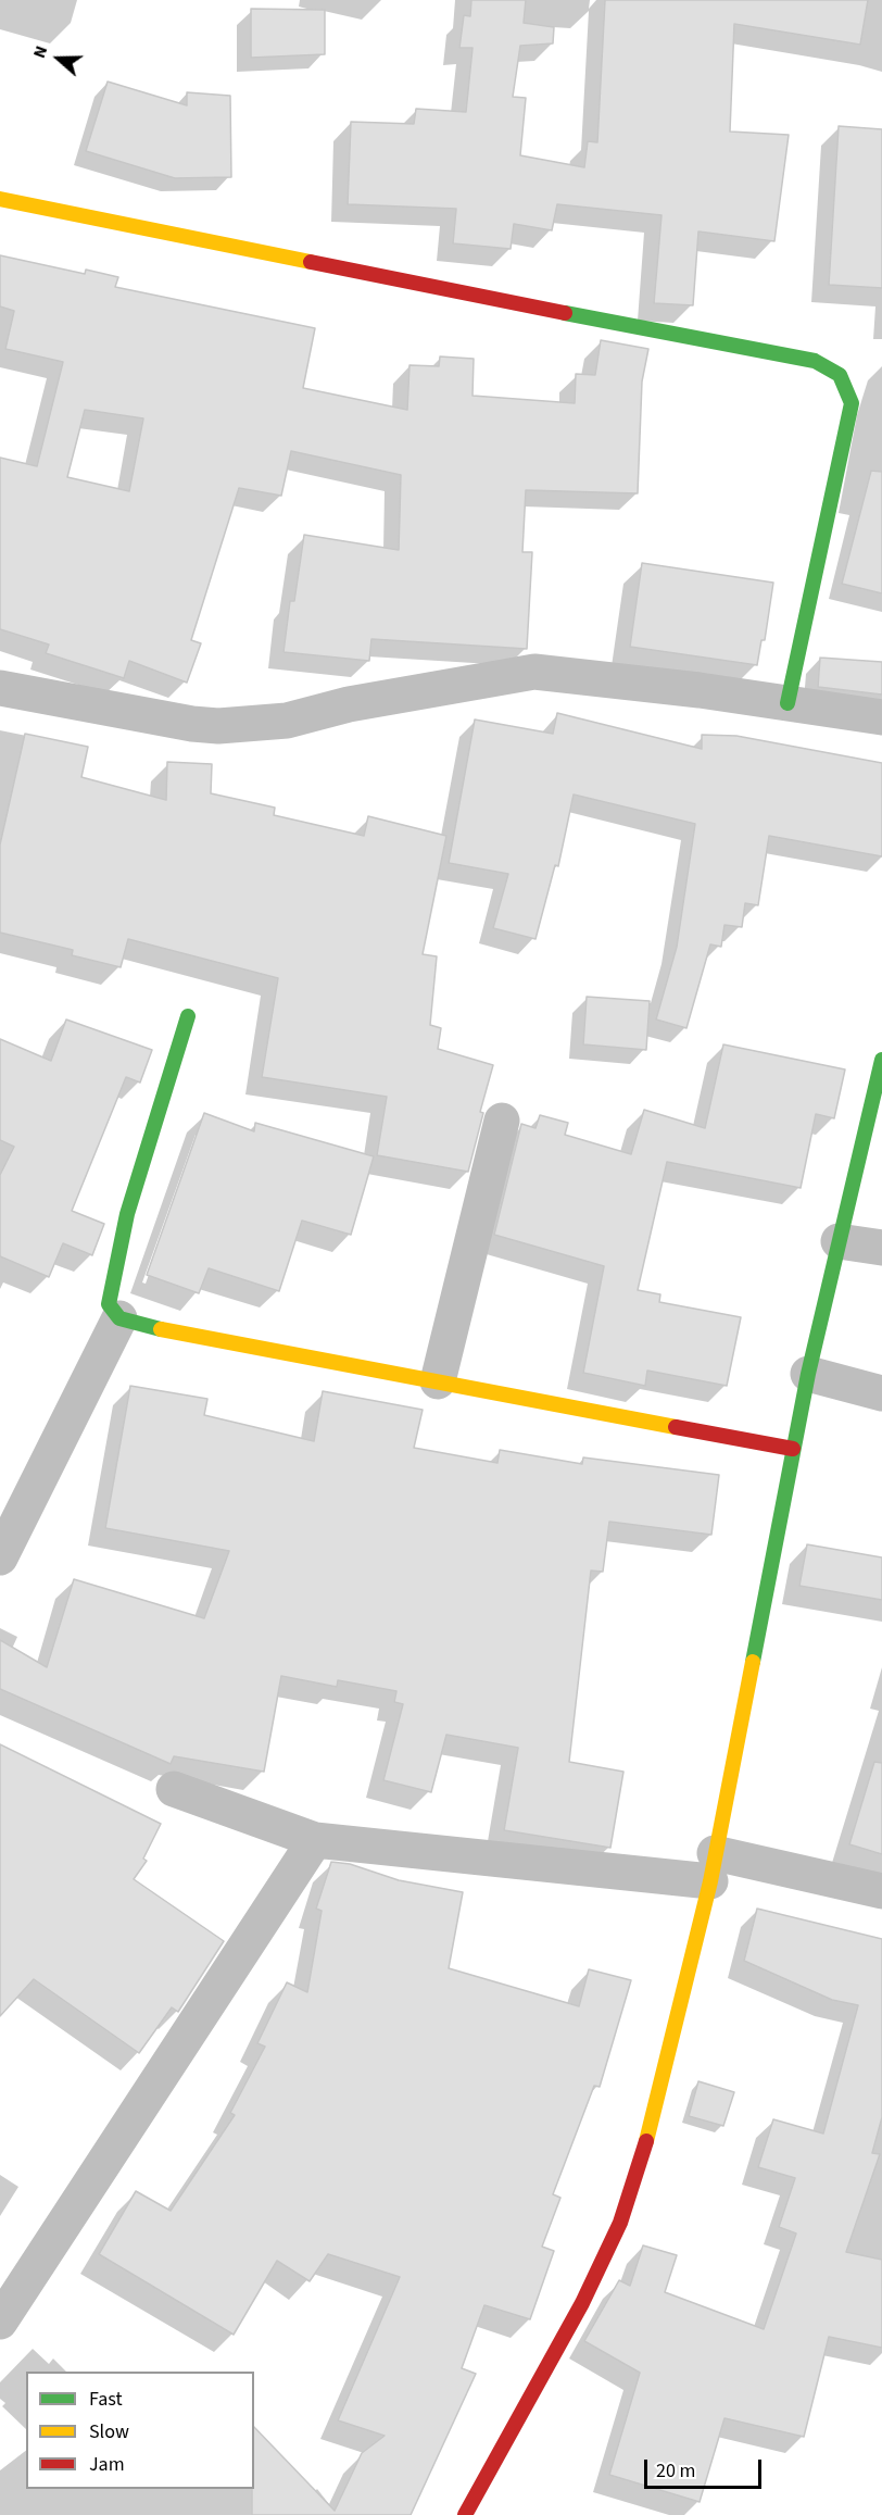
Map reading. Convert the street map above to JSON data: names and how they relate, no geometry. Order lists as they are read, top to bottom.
{
  "legend": ["Fast", "Slow", "Jam"],
  "scale_bar": "20 m",
  "north": "left"
}
